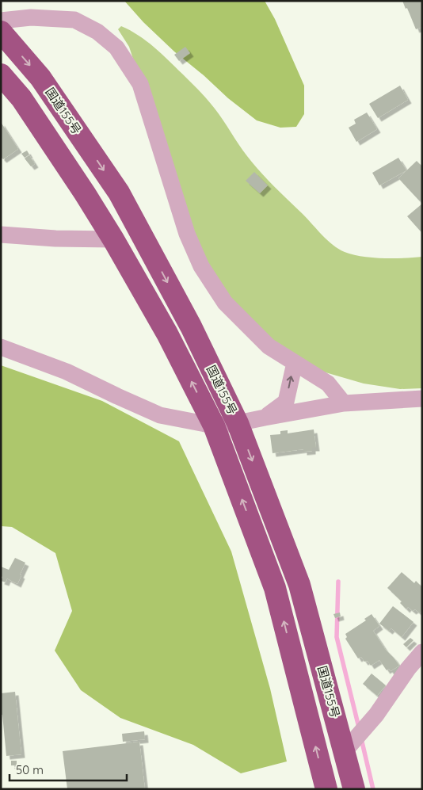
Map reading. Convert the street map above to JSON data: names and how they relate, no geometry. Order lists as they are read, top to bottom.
{
  "streets": {
    "highway": ["国道155号"]
  },
  "scale_bar": "50 m"
}
